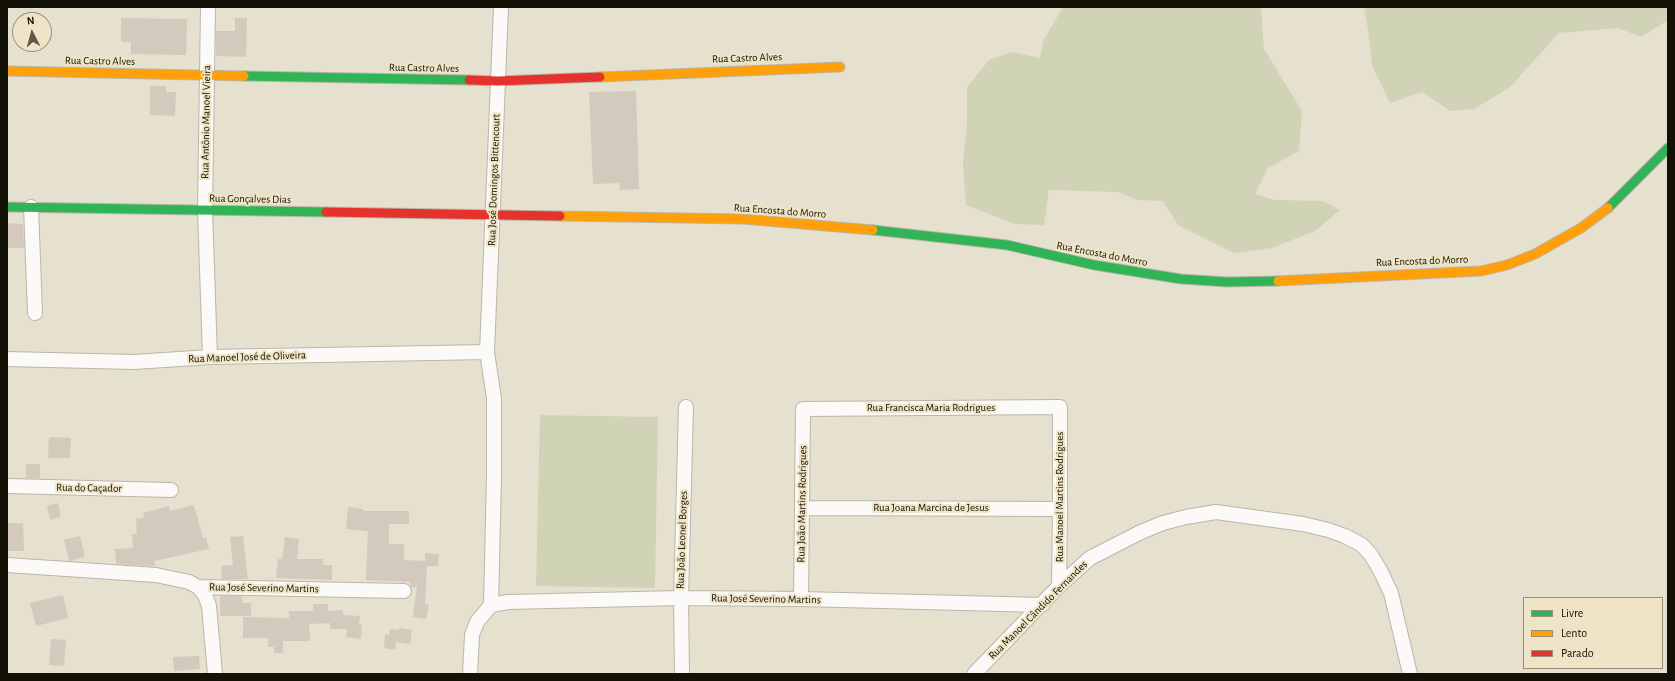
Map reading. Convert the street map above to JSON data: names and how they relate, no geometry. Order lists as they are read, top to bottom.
{
  "streets": {
    "street": [
      "Rua Castro Alves",
      "Rua Antônio Manoel Vieira",
      "Rua José Domingos Bittencourt",
      "Rua Gonçalves Dias",
      "Rua Encosta do Morro",
      "Rua Manoel José de Oliveira",
      "Rua Francisca Maria Rodrigues",
      "Rua do Caçador",
      "Rua Manoel Martins Rodrigues",
      "Rua João Martins Rodrigues",
      "Rua Joana Marcina de Jesus",
      "Rua João Leonel Borges",
      "Rua José Severino Martins",
      "Rua Manoel Cândido Fernandes"
    ]
  },
  "crossings": [
    ["Rua Castro Alves", "Rua Antônio Manoel Vieira"],
    ["Rua Castro Alves", "Rua José Domingos Bittencourt"],
    ["Rua Antônio Manoel Vieira", "Rua Gonçalves Dias"],
    ["Rua Antônio Manoel Vieira", "Rua Manoel José de Oliveira"],
    ["Rua José Domingos Bittencourt", "Rua Gonçalves Dias"],
    ["Rua José Domingos Bittencourt", "Rua Encosta do Morro"],
    ["Rua José Domingos Bittencourt", "Rua Manoel José de Oliveira"],
    ["Rua José Domingos Bittencourt", "Rua José Severino Martins"],
    ["Rua Gonçalves Dias", "Rua Encosta do Morro"],
    ["Rua Francisca Maria Rodrigues", "Rua Manoel Martins Rodrigues"],
    ["Rua Francisca Maria Rodrigues", "Rua João Martins Rodrigues"],
    ["Rua Manoel Martins Rodrigues", "Rua Joana Marcina de Jesus"],
    ["Rua Manoel Martins Rodrigues", "Rua Manoel Cândido Fernandes"],
    ["Rua João Martins Rodrigues", "Rua Joana Marcina de Jesus"],
    ["Rua João Martins Rodrigues", "Rua José Severino Martins"],
    ["Rua João Leonel Borges", "Rua José Severino Martins"],
    ["Rua José Severino Martins", "Rua Manoel Cândido Fernandes"]
  ],
  "legend": ["Livre", "Lento", "Parado"],
  "north": "top"
}
